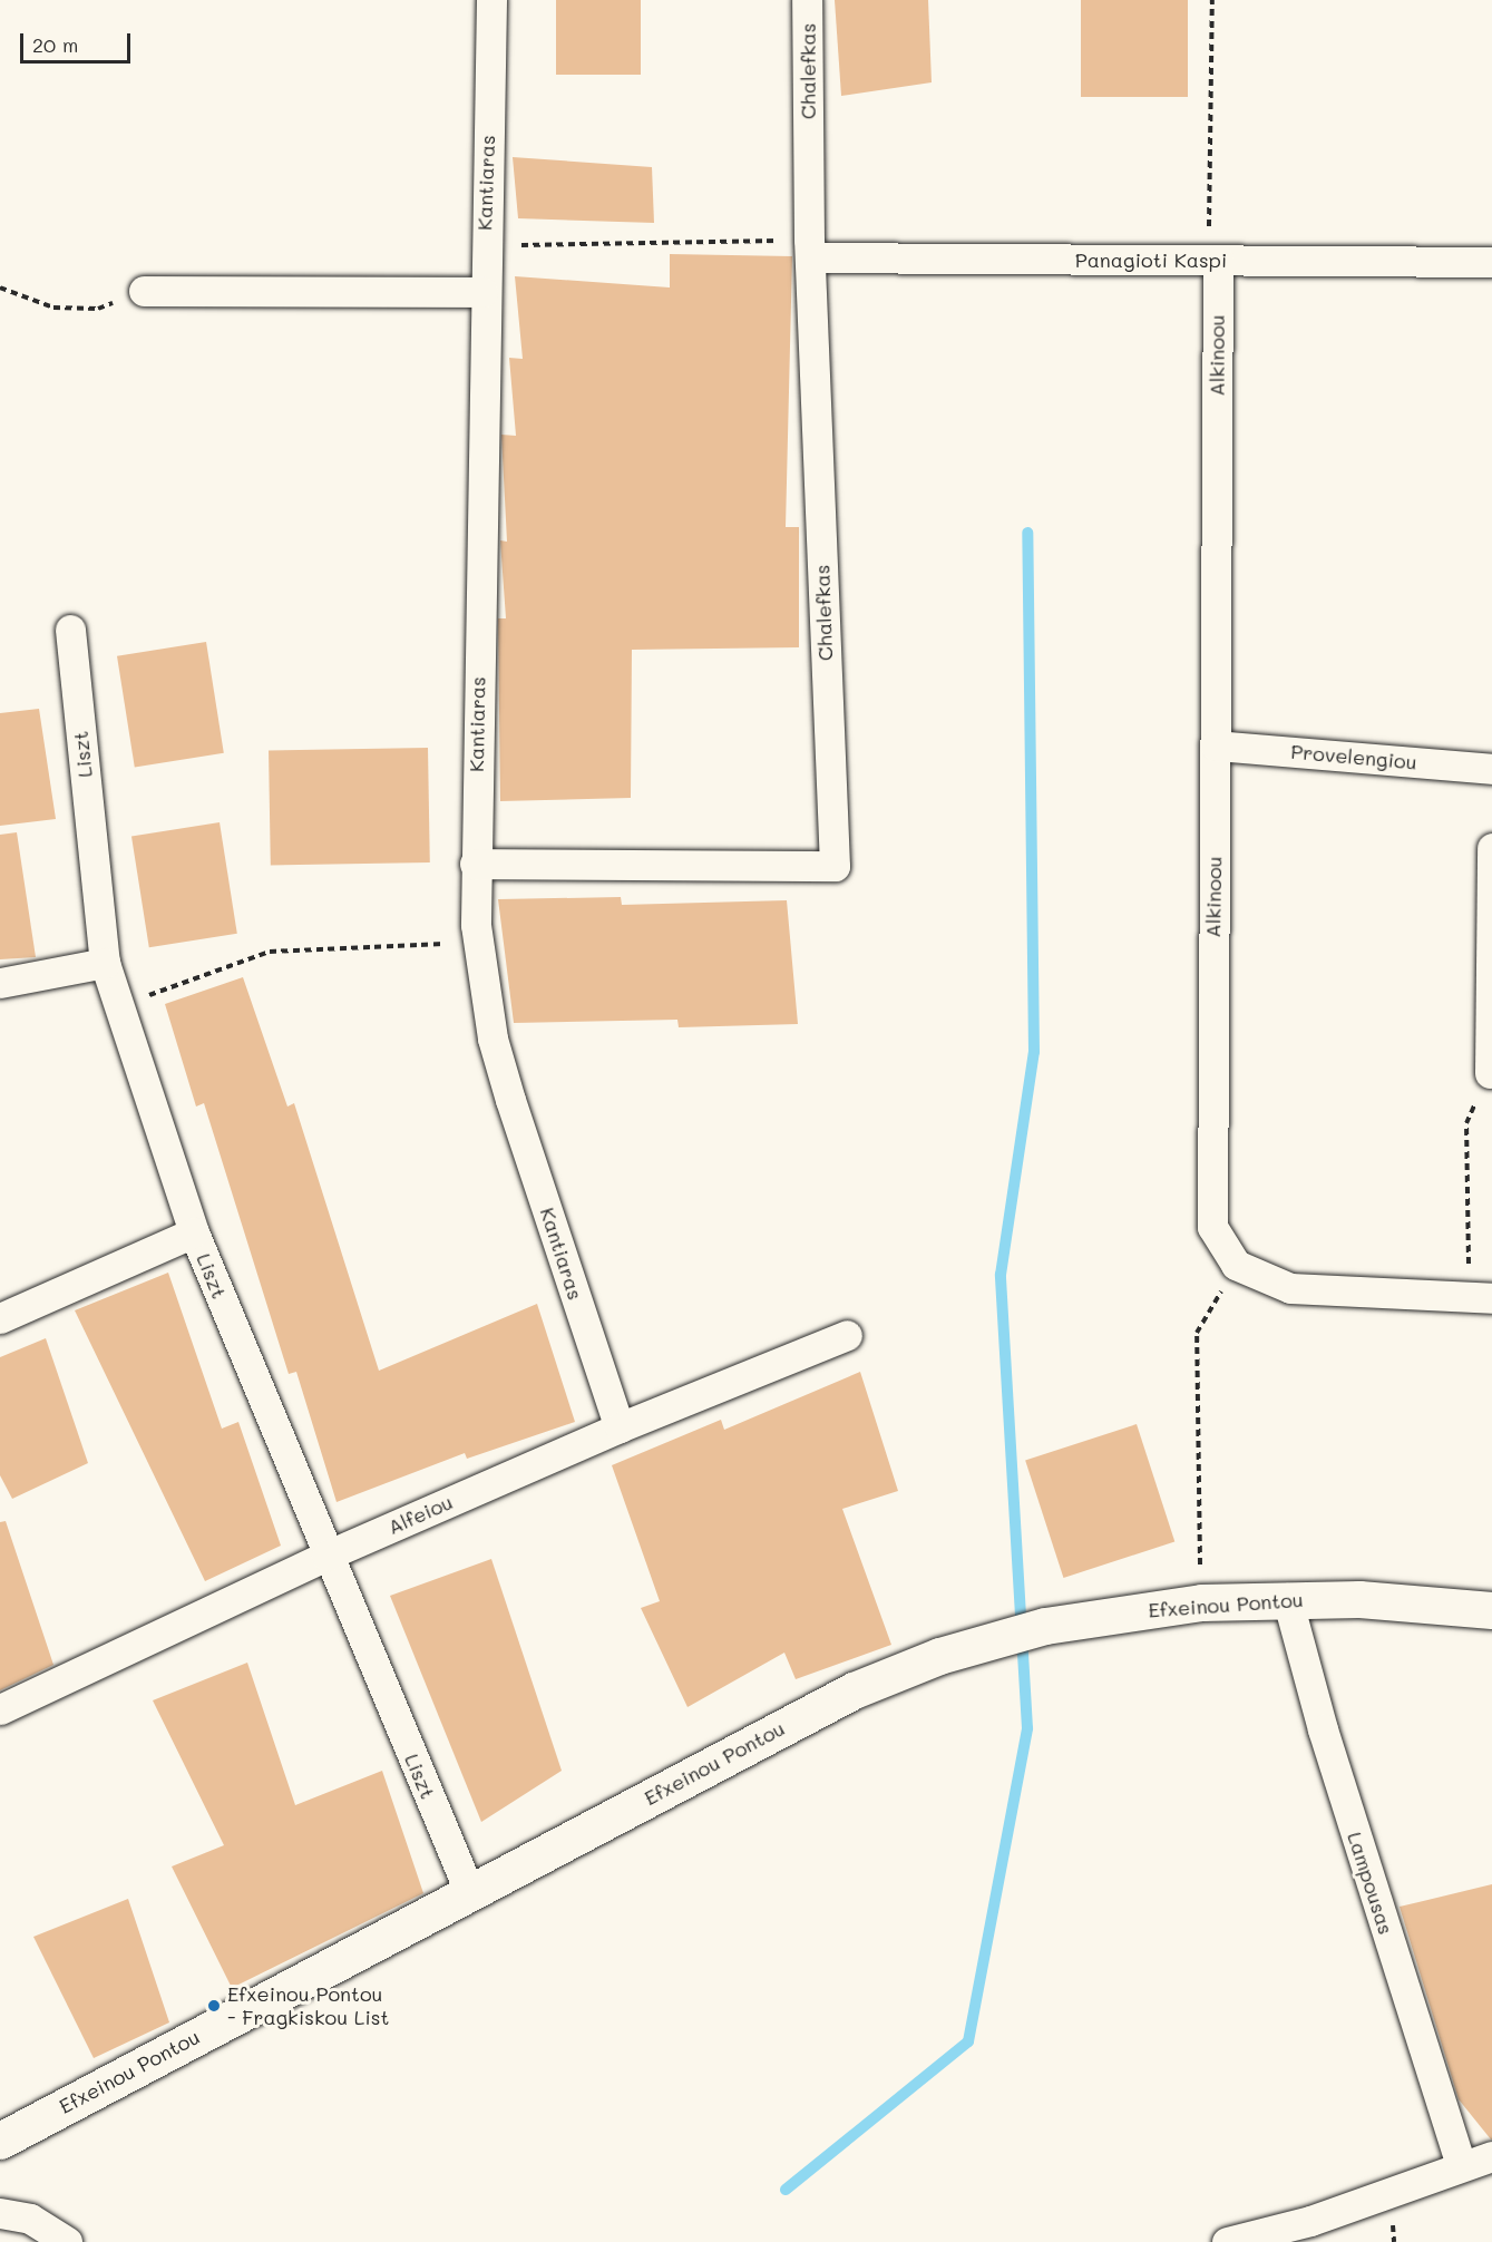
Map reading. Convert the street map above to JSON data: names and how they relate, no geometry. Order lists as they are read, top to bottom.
{
  "streets": {
    "street": [
      "Chalefkas",
      "Kantiaras",
      "Panagioti Kaspi",
      "Alkinoou",
      "Liszt",
      "Provelengiou",
      "Alfeiou",
      "Efxeinou Pontou",
      "Lampousas"
    ]
  },
  "crossings": [
    ["Chalefkas", "Kantiaras"],
    ["Chalefkas", "Panagioti Kaspi"],
    ["Kantiaras", "Alfeiou"],
    ["Panagioti Kaspi", "Alkinoou"],
    ["Alkinoou", "Provelengiou"],
    ["Liszt", "Alfeiou"],
    ["Liszt", "Efxeinou Pontou"],
    ["Efxeinou Pontou", "Lampousas"]
  ],
  "places": ["Efxeinou Pontou - Fragkiskou List"],
  "scale_bar": "20 m"
}
